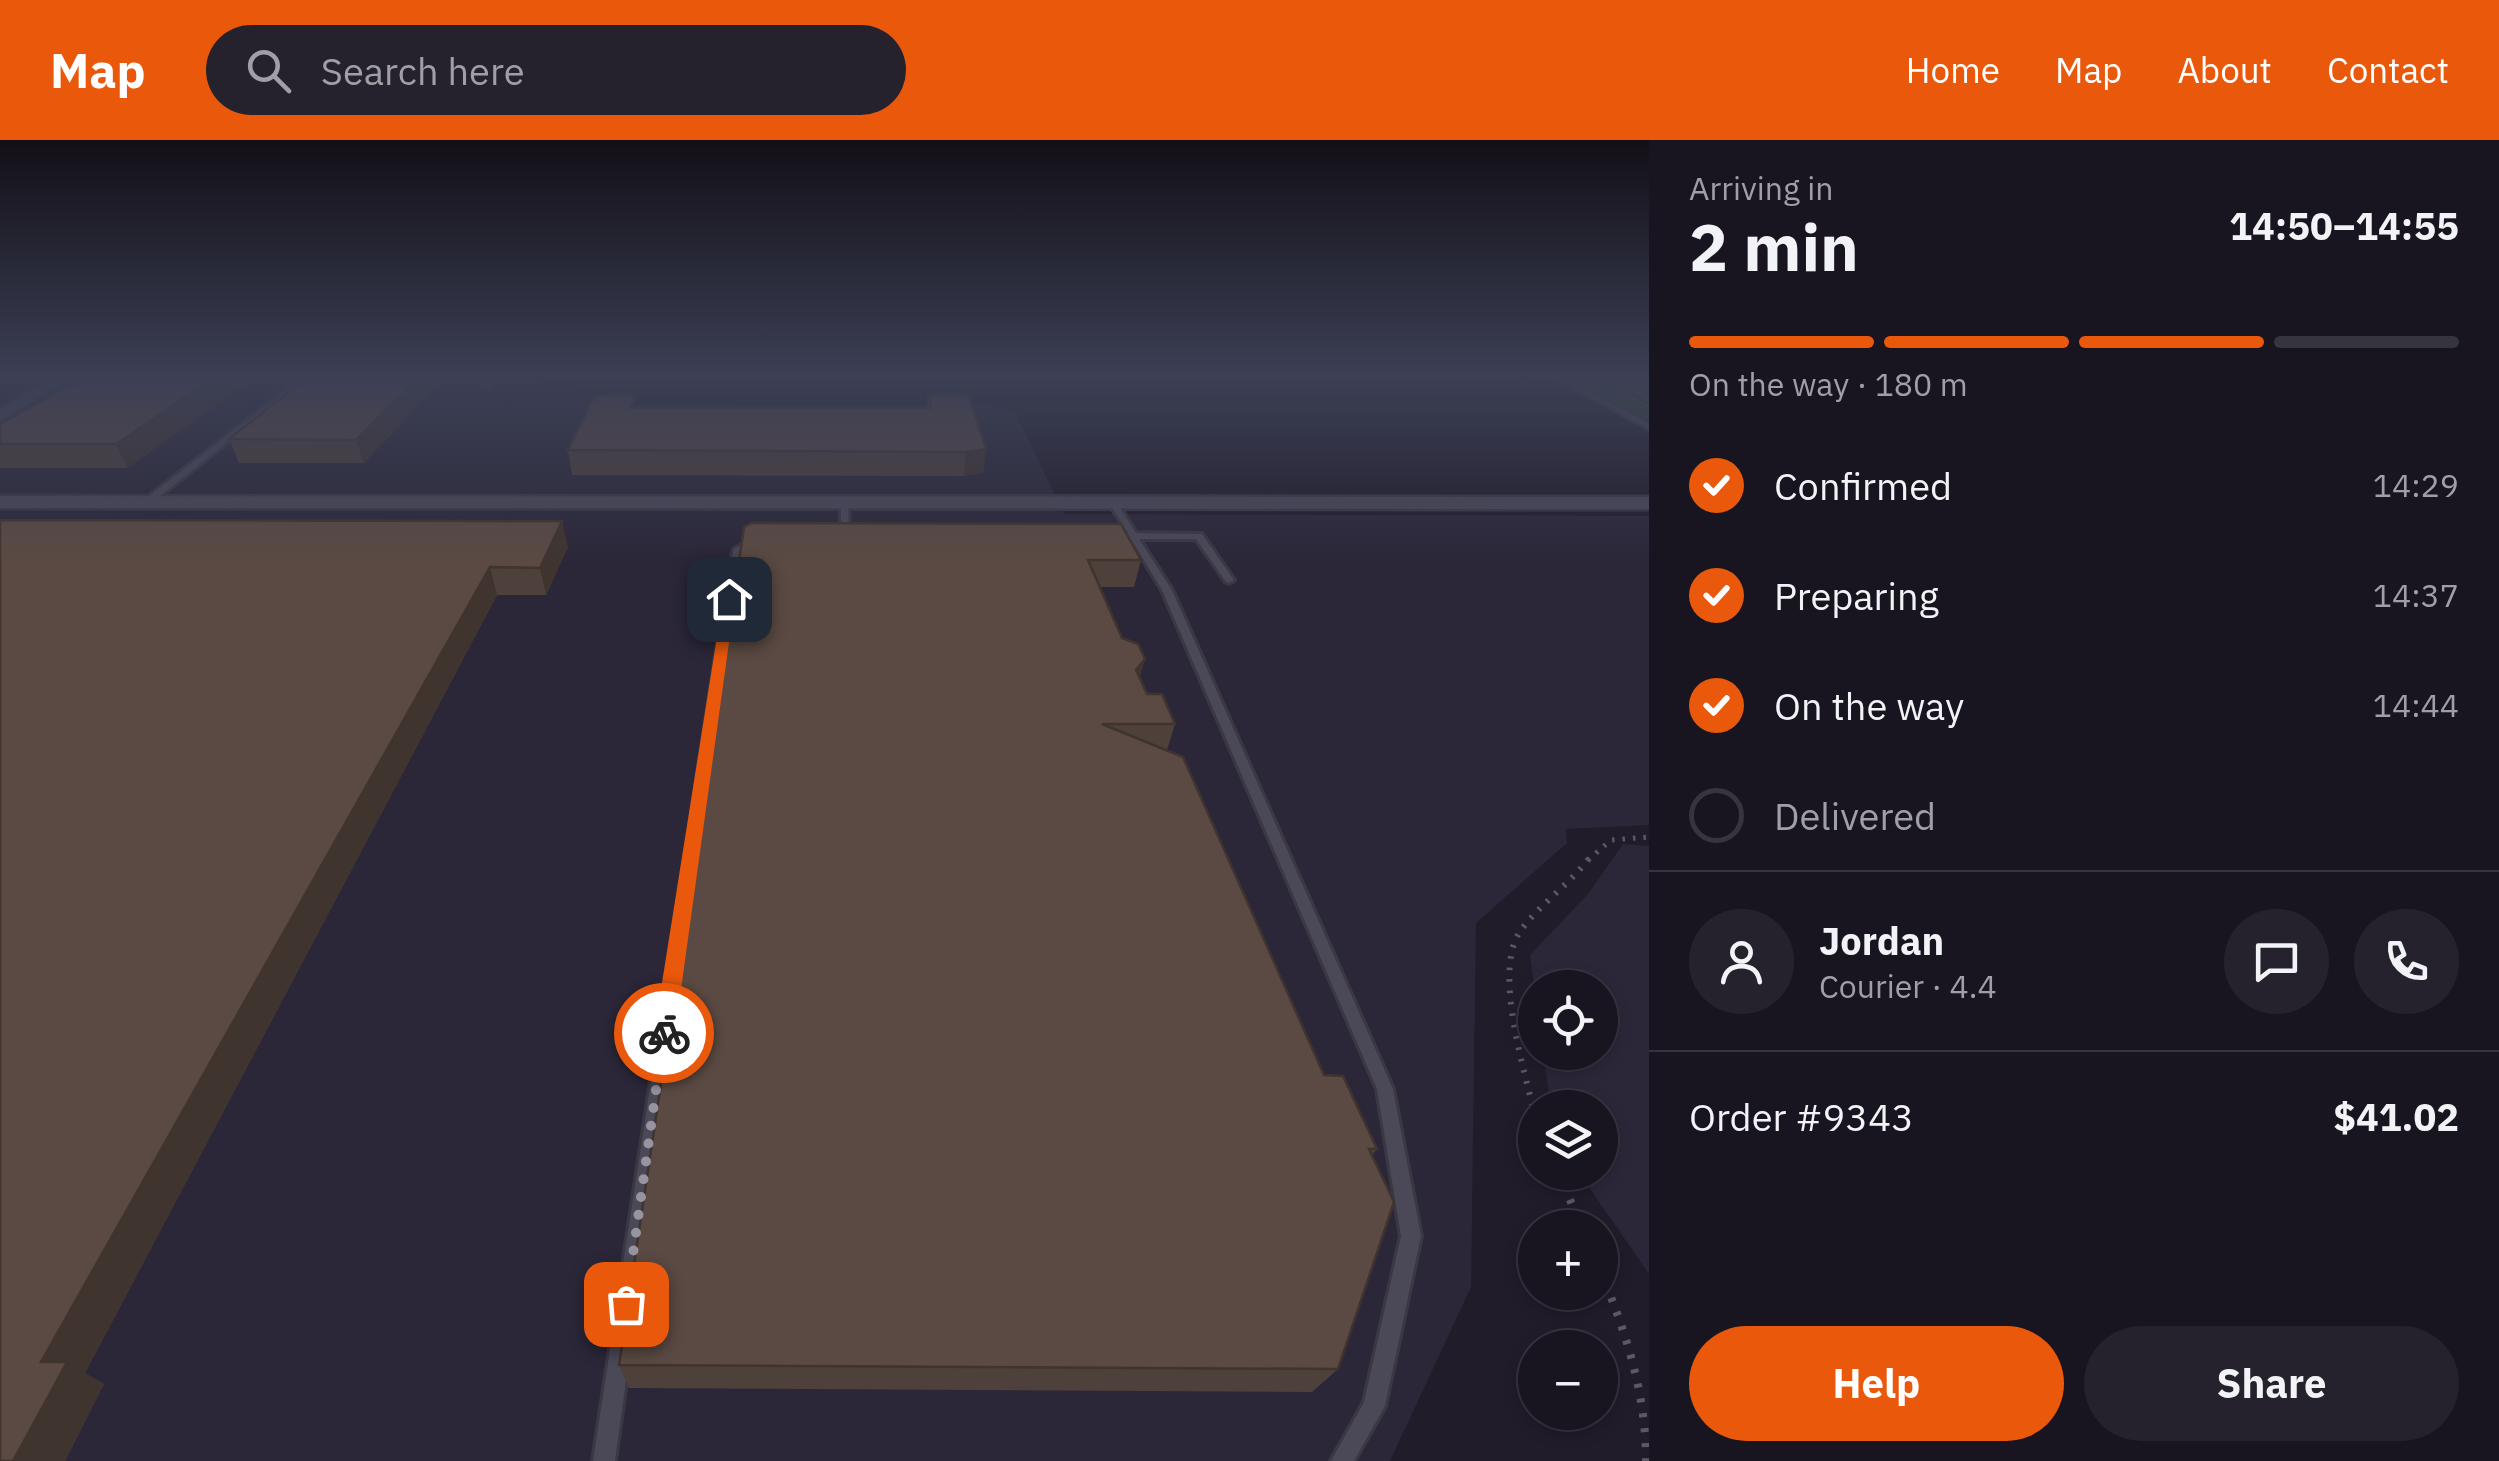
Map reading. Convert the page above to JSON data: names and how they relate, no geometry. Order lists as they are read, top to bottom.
{
  "page": {
    "header": "Map",
    "search": "Search here",
    "nav": [
      "Home",
      "Map",
      "About",
      "Contact"
    ],
    "heading": ["2 min", "Arriving in", "14:50–14:55"],
    "panel": [
      "Jordan",
      "Courier · 4.4",
      "Order #9343",
      "$41.02"
    ],
    "bar": "On the way · 180 m",
    "list": [
      ["Confirmed", "14:29"],
      ["Preparing", "14:37"],
      ["On the way", "14:44"],
      "Delivered"
    ],
    "map_buttons": ["+", "−"],
    "buttons": ["Help", "Share"]
  }
}
